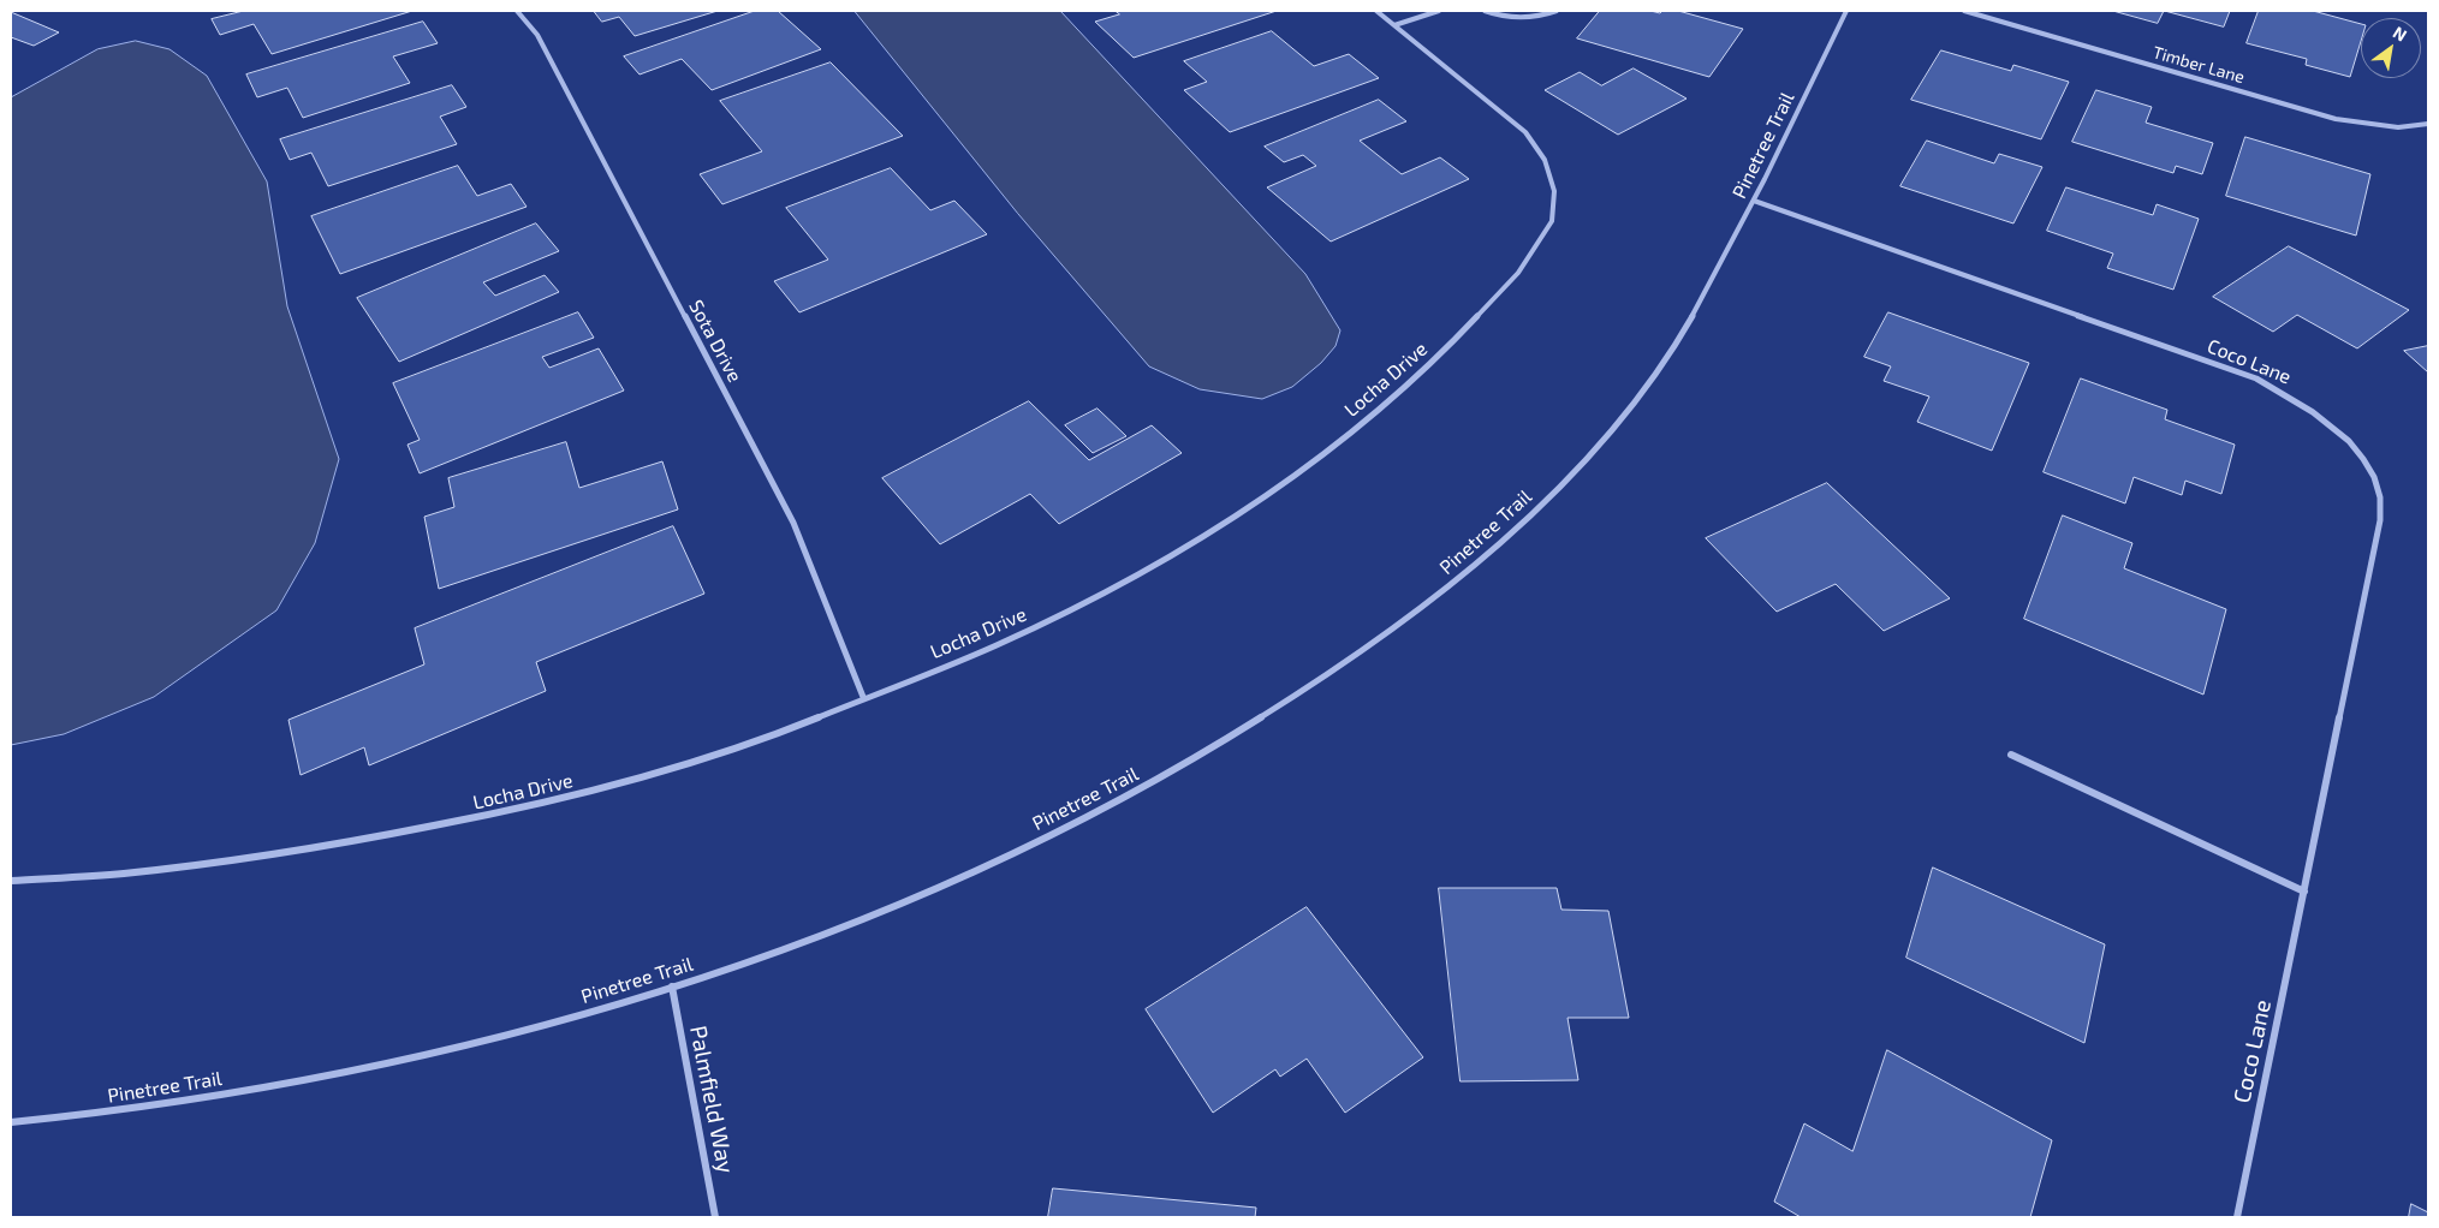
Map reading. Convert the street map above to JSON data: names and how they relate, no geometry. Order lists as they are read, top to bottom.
{
  "streets": {
    "street": [
      "Timber Lane",
      "Pinetree Trail",
      "Sota Drive",
      "Coco Lane",
      "Locha Drive",
      "Palmfield Way"
    ]
  },
  "crossings": [
    ["Pinetree Trail", "Coco Lane"],
    ["Pinetree Trail", "Palmfield Way"],
    ["Sota Drive", "Locha Drive"]
  ],
  "north": "top right"
}
